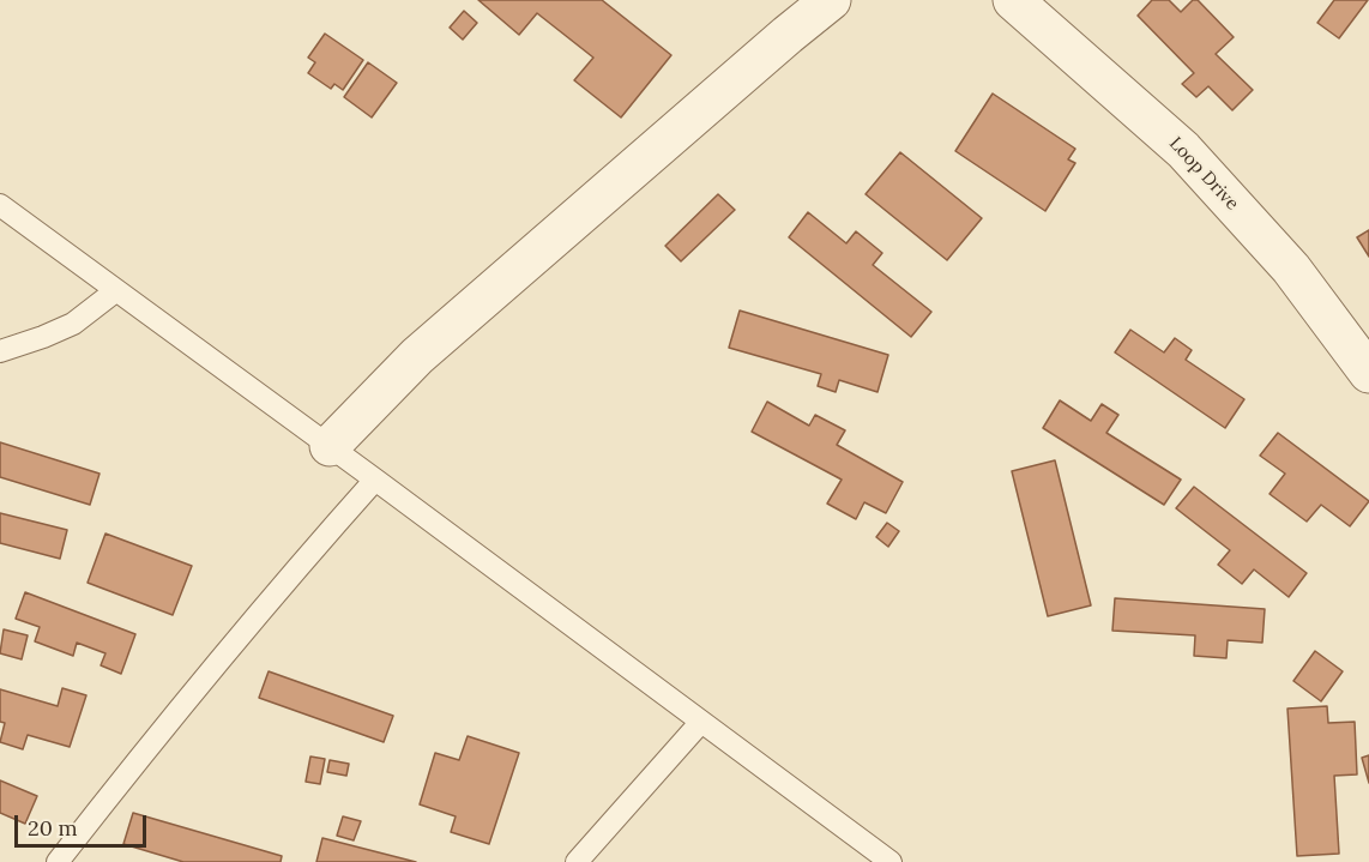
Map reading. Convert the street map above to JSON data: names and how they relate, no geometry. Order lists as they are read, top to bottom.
{
  "streets": {
    "street": ["Loop Drive"]
  },
  "scale_bar": "20 m"
}
